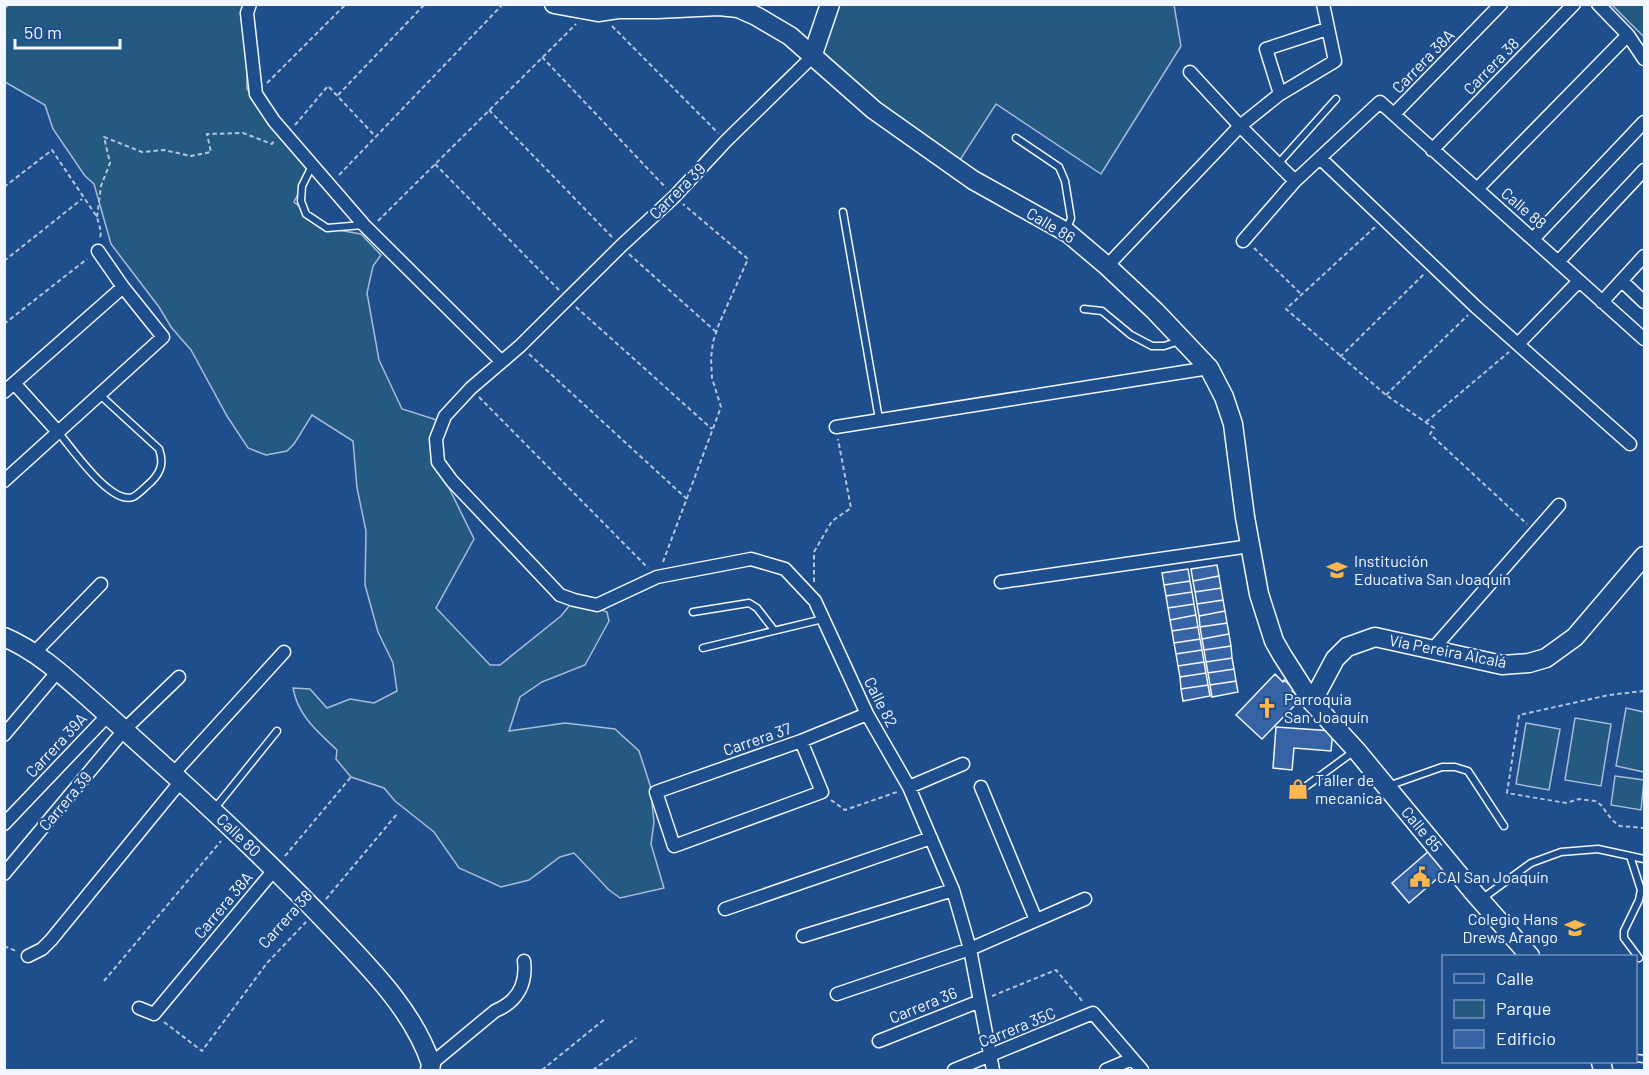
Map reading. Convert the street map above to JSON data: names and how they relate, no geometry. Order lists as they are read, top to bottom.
{
  "streets": {
    "main road": [
      "Carrera 39",
      "Calle 86",
      "Vía Pereira Alcalá",
      "Calle 85",
      "Calle 80"
    ],
    "street": [
      "Carrera 38A",
      "Carrera 38",
      "Calle 88",
      "Calle 82",
      "Carrera 37",
      "Carrera 39A",
      "Carrera 36",
      "Carrera 35C"
    ]
  },
  "crossings": [
    ["Carrera 38A", "Carrera 38"],
    ["Carrera 38A", "Calle 88"],
    ["Carrera 38A", "Calle 80"],
    ["Carrera 38", "Calle 88"],
    ["Carrera 38", "Calle 80"],
    ["Carrera 39", "Calle 86"],
    ["Carrera 39", "Calle 82"],
    ["Carrera 39", "Calle 80"],
    ["Calle 86", "Vía Pereira Alcalá"],
    ["Calle 86", "Calle 85"],
    ["Vía Pereira Alcalá", "Calle 85"],
    ["Calle 82", "Carrera 37"],
    ["Calle 82", "Carrera 36"],
    ["Calle 82", "Carrera 35C"],
    ["Carrera 39A", "Calle 80"]
  ],
  "places": {
    "school or university": ["Institución Educativa San Joaquín", "Colegio Hans Drews Arango"],
    "church": ["Parroquia San Joaquín"],
    "shop": ["Taller de mecanica"],
    "public building": ["CAI San Joaquín"]
  },
  "legend": ["Calle", "Parque", "Edificio"],
  "scale_bar": "50 m"
}
